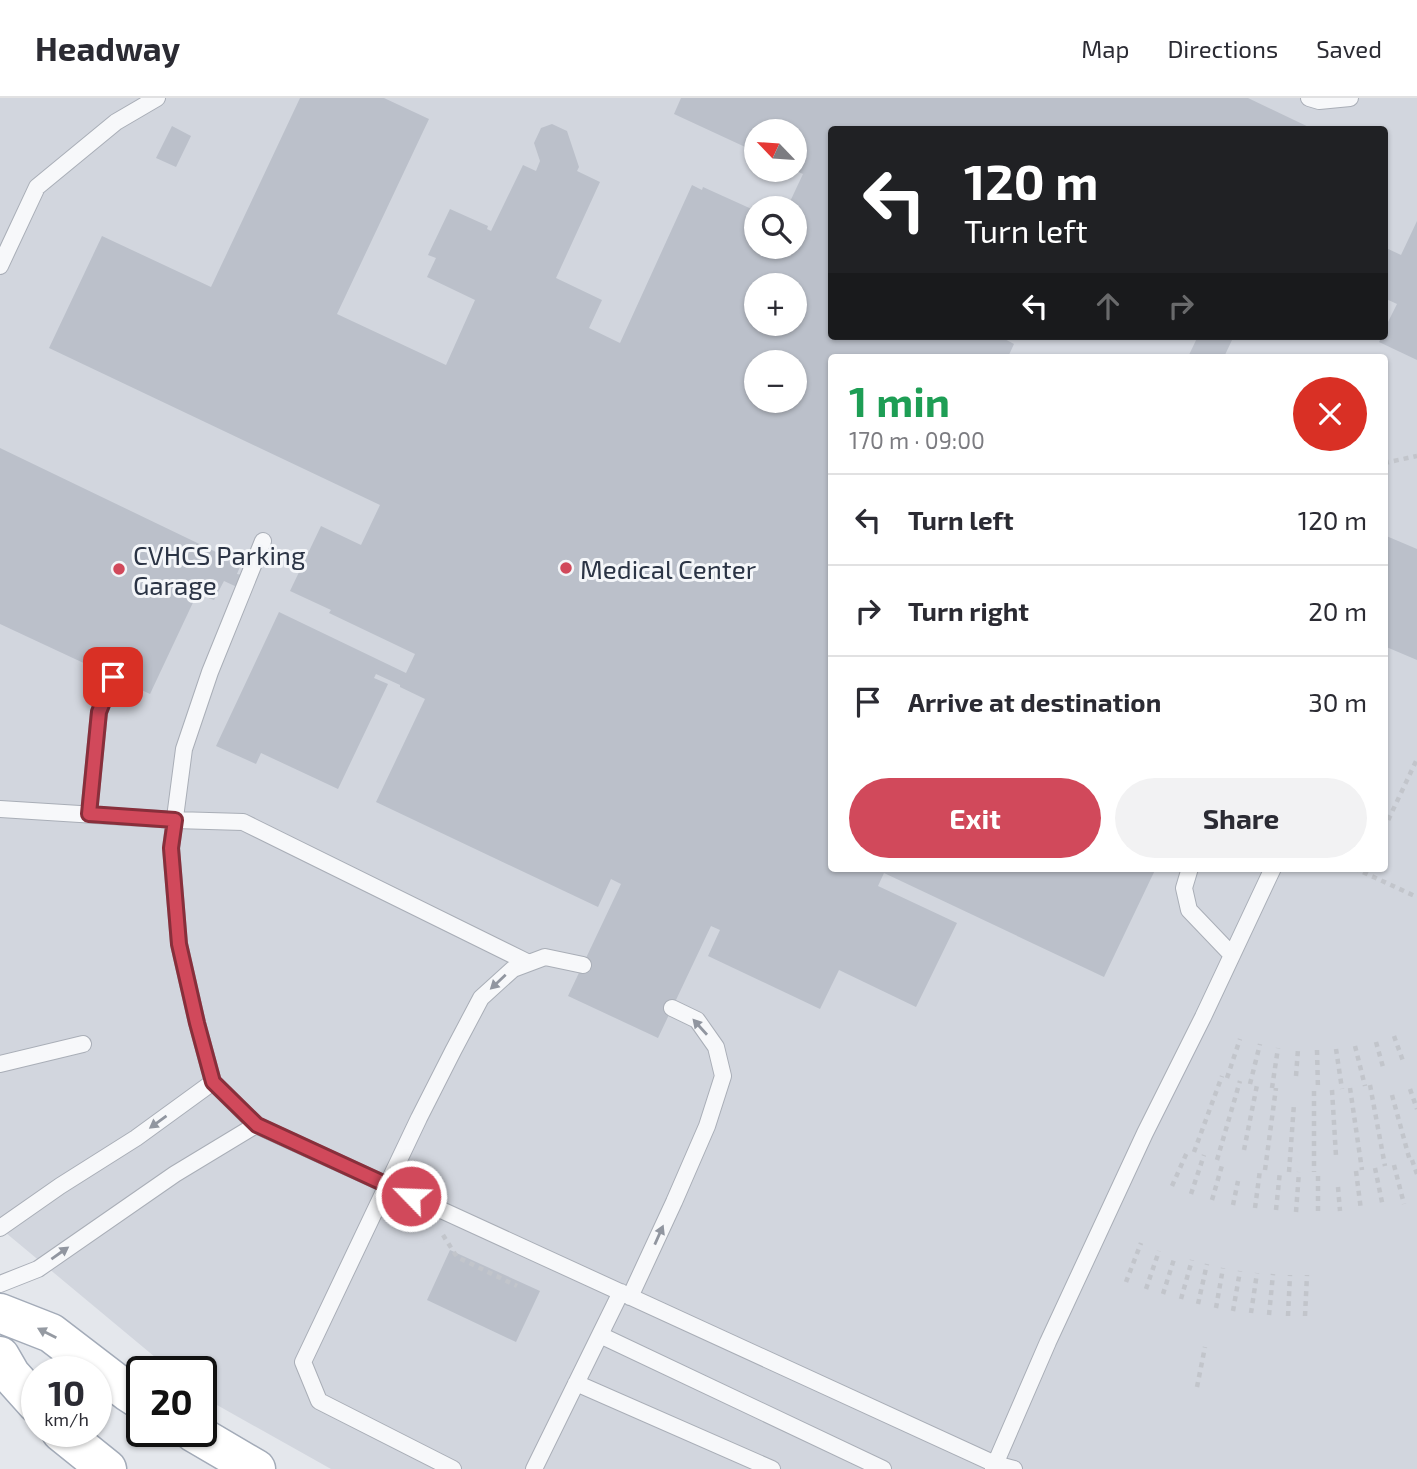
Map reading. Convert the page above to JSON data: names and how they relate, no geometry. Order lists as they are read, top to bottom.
{
  "places": ["Medical Center", "CVHCS Parking Garage"],
  "north": "top left",
  "page": {
    "header": "Headway",
    "nav": ["Map", "Directions", "Saved"],
    "map_buttons": ["+", "−"],
    "turn": ["120 m", "Turn left"],
    "heading": ["1 min", "170 m · 09:00"],
    "list": [
      {
        "name": "Turn left",
        "value": "120 m"
      },
      {
        "name": "Turn right",
        "value": "20 m"
      },
      {
        "name": "Arrive at destination",
        "value": "30 m"
      }
    ],
    "buttons": ["Exit", "Share"],
    "speed": "10 km/h",
    "limit": "20"
  }
}
